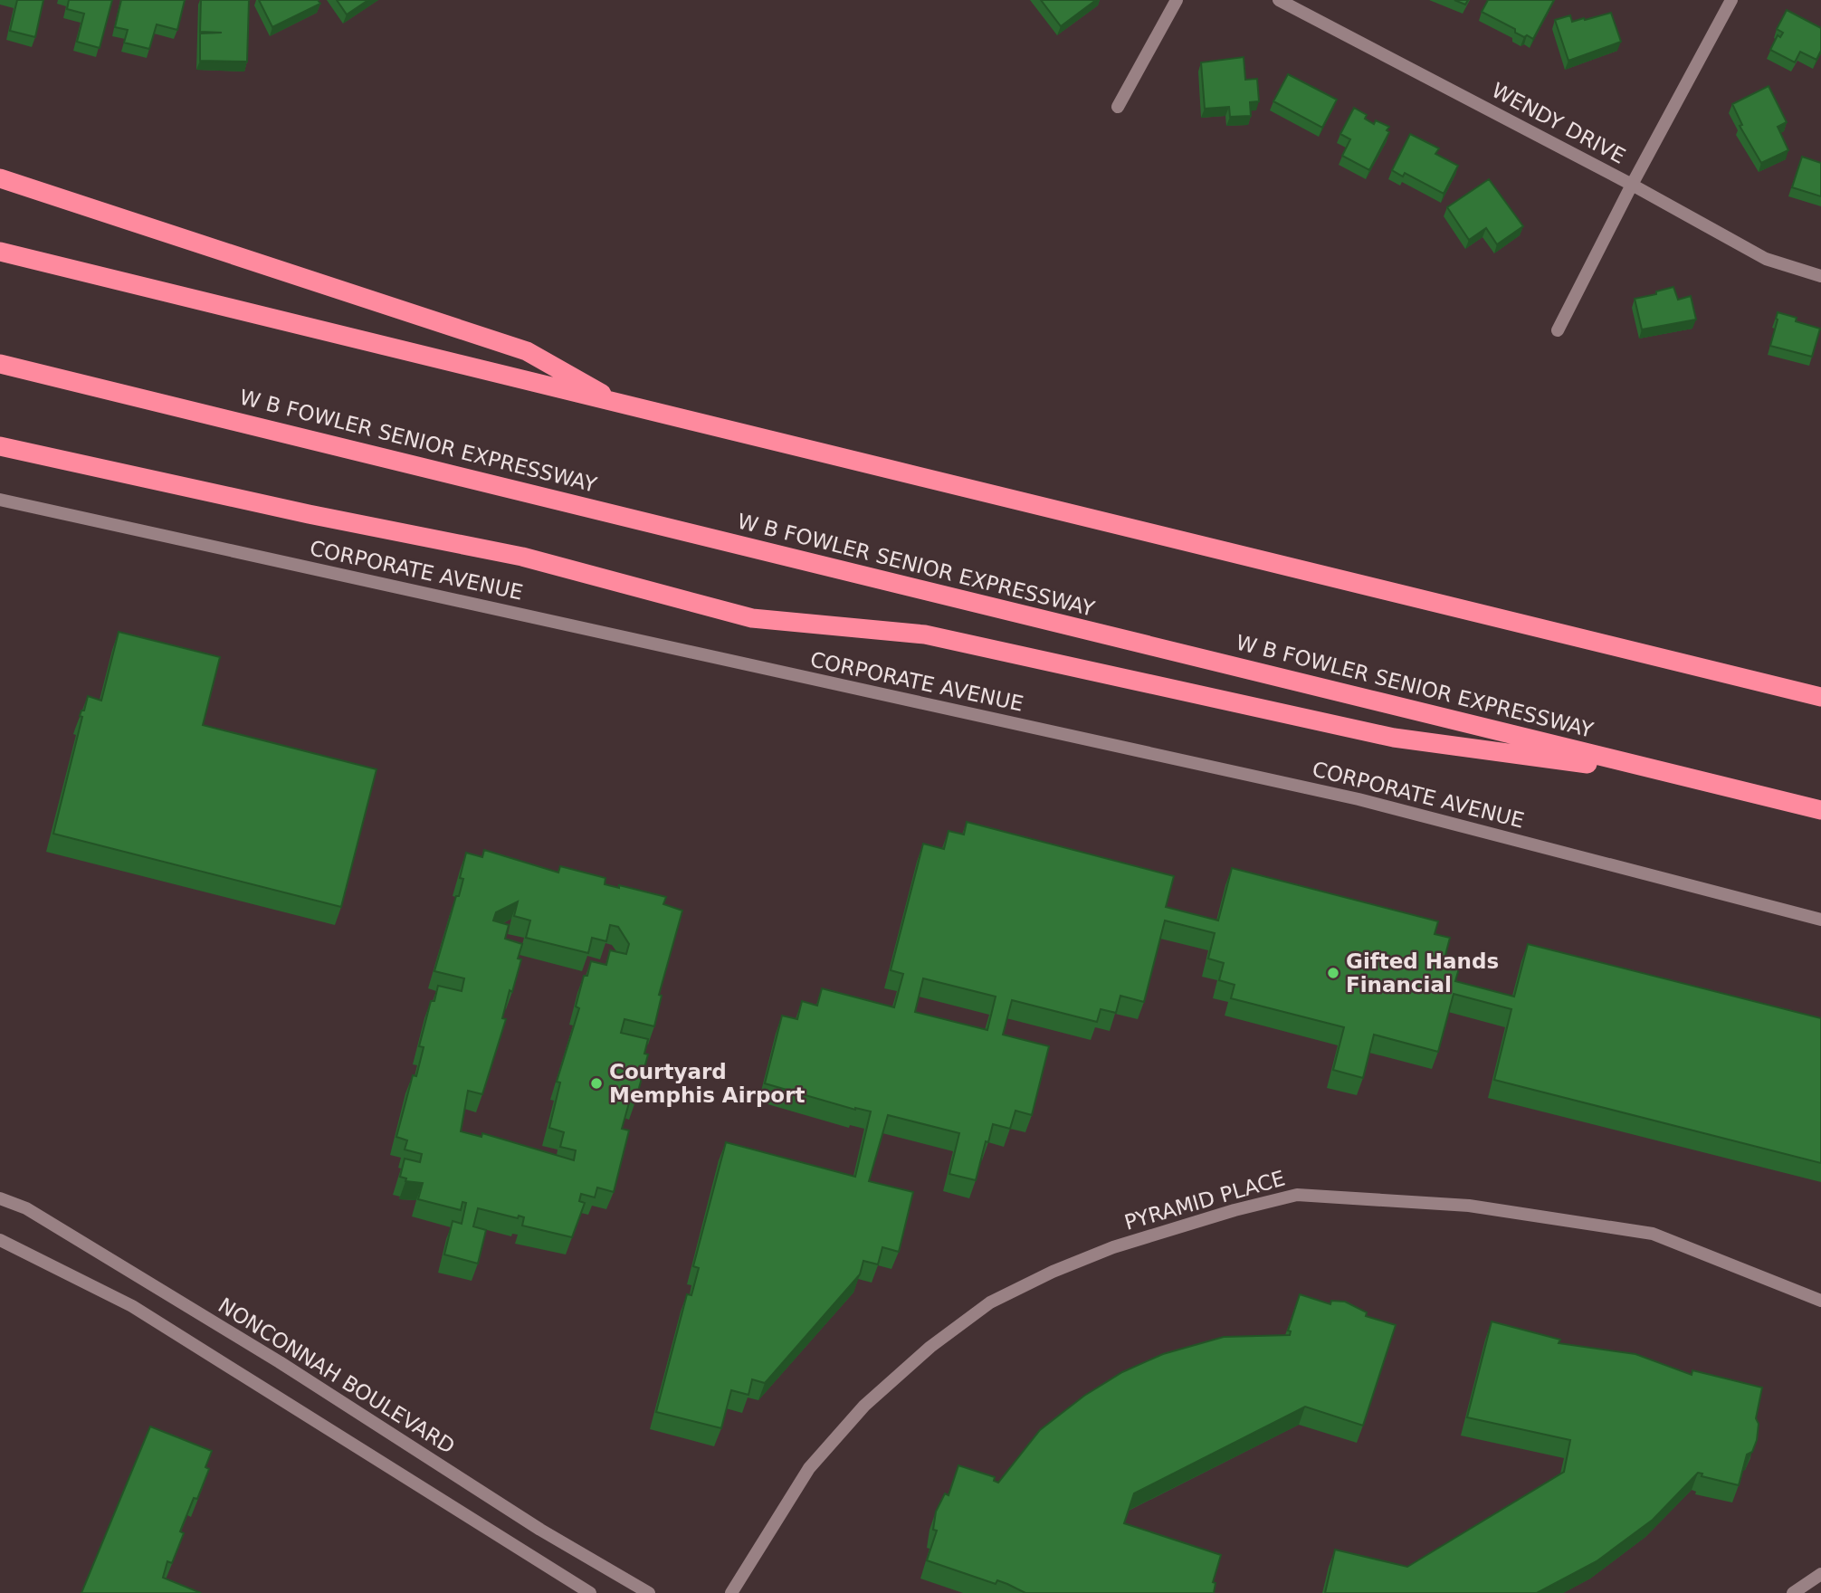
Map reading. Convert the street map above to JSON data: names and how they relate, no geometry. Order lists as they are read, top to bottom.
{
  "streets": {
    "highway": ["W B FOWLER SENIOR EXPRESSWAY"],
    "street": [
      "WENDY DRIVE",
      "CORPORATE AVENUE",
      "PYRAMID PLACE",
      "NONCONNAH BOULEVARD"
    ]
  },
  "places": ["Gifted Hands Financial", "Courtyard Memphis Airport"]
}
